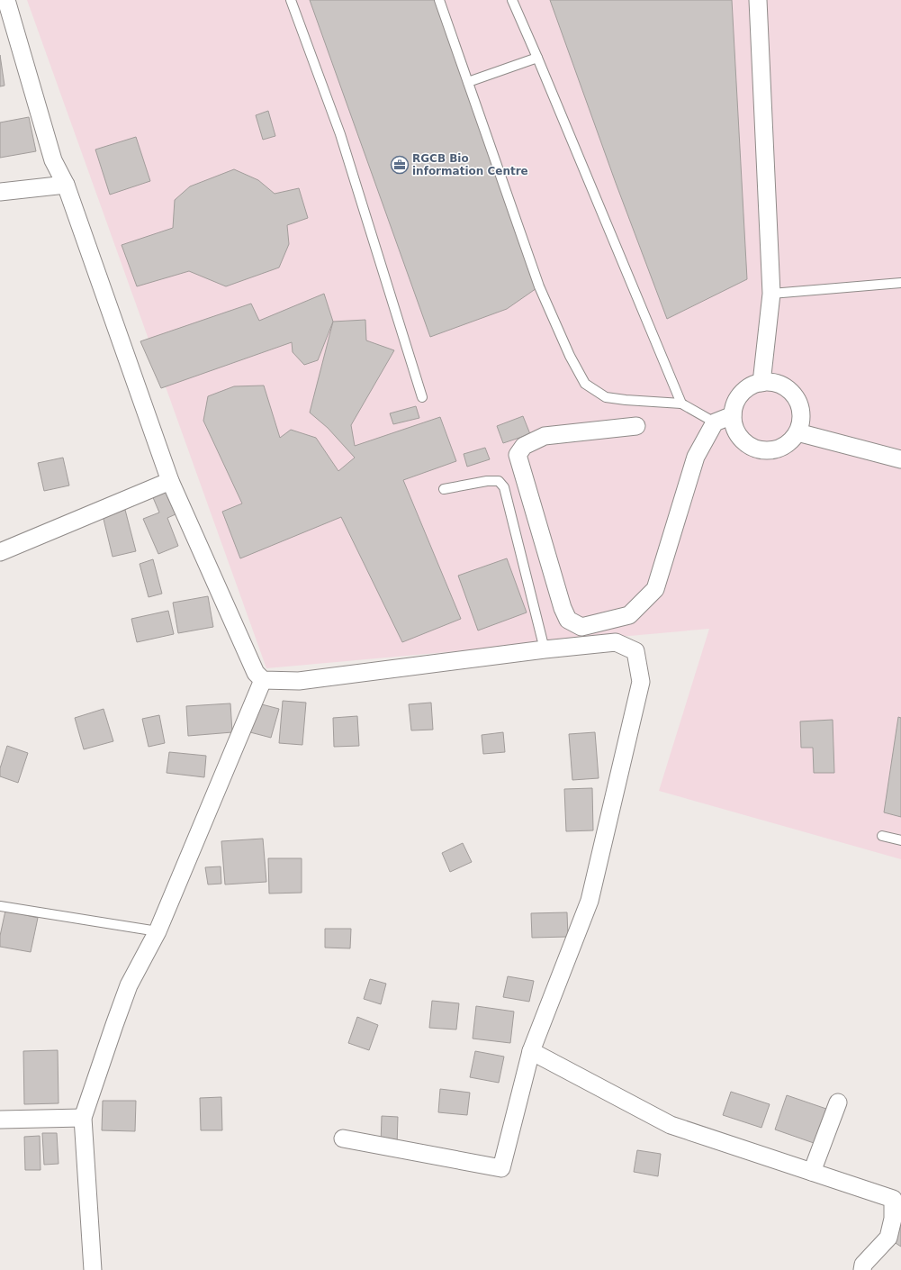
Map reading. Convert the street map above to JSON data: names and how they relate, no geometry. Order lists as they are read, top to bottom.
{
  "places": {
    "office": ["RGCB Bio information Centre"]
  }
}
